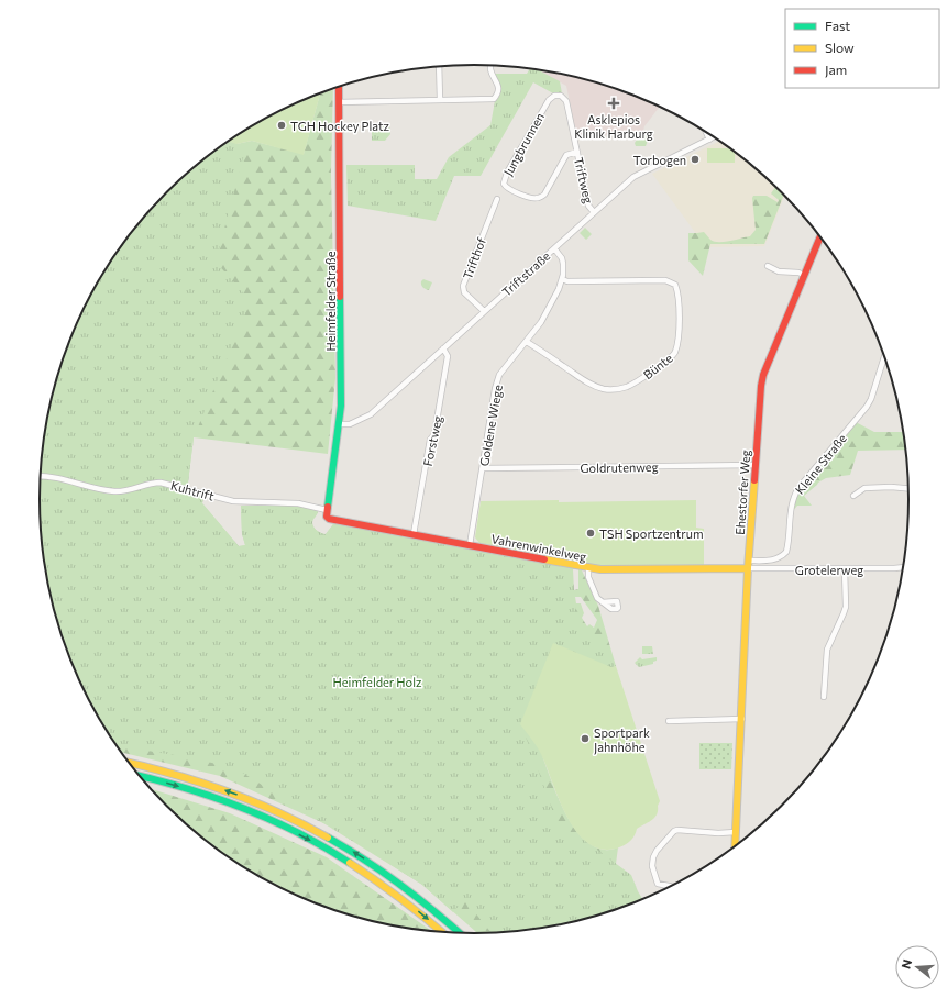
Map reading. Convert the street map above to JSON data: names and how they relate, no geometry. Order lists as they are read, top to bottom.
{
  "streets": {
    "main road": ["Heimfelder Straße", "Ehestorfer Weg", "Vahrenwinkelweg"],
    "street": [
      "Jungbrunnen",
      "Triftweg",
      "Trifthof",
      "Triftstraße",
      "Bünte",
      "Goldene Wiege",
      "Forstweg",
      "Kleine Straße",
      "Goldrutenweg",
      "Kuhtrift",
      "Grotelerweg"
    ]
  },
  "crossings": [
    ["Jungbrunnen", "Triftweg"],
    ["Triftweg", "Triftstraße"],
    ["Trifthof", "Triftstraße"],
    ["Triftstraße", "Heimfelder Straße"],
    ["Triftstraße", "Goldene Wiege"],
    ["Triftstraße", "Forstweg"],
    ["Heimfelder Straße", "Kuhtrift"],
    ["Heimfelder Straße", "Vahrenwinkelweg"],
    ["Bünte", "Goldene Wiege"],
    ["Goldene Wiege", "Goldrutenweg"],
    ["Goldene Wiege", "Vahrenwinkelweg"],
    ["Forstweg", "Vahrenwinkelweg"],
    ["Kleine Straße", "Ehestorfer Weg"],
    ["Goldrutenweg", "Ehestorfer Weg"],
    ["Ehestorfer Weg", "Vahrenwinkelweg"],
    ["Ehestorfer Weg", "Grotelerweg"],
    ["Vahrenwinkelweg", "Grotelerweg"]
  ],
  "parks": ["Heimfelder Holz"],
  "places": {
    "health": ["Asklepios Klinik Harburg"],
    "other": [
      "TGH Hockey Platz",
      "Torbogen",
      "TSH Sportzentrum",
      "Sportpark Jahnhöhe"
    ]
  },
  "legend": ["Fast", "Slow", "Jam"],
  "north": "left"
}
